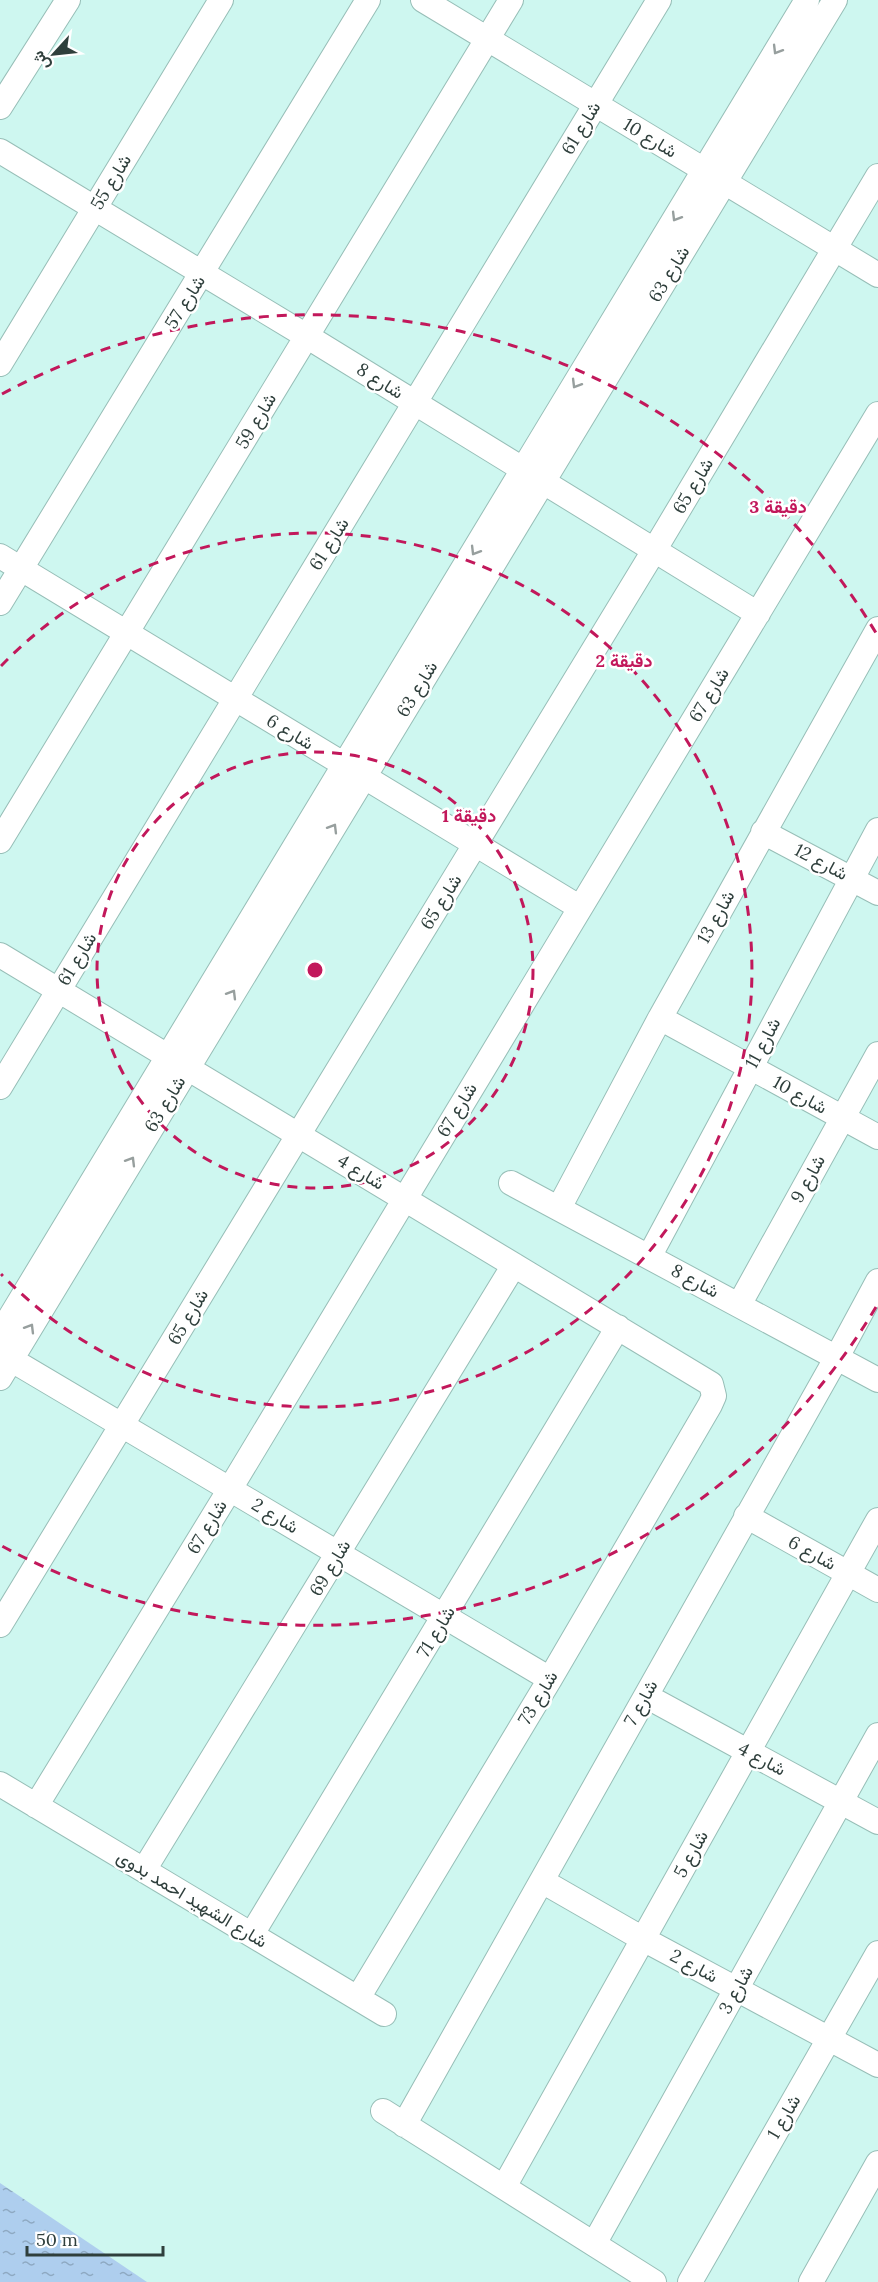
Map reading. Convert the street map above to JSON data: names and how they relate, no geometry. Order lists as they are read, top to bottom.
{
  "streets": {
    "street": [
      "شارع 61",
      "شارع 10",
      "شارع 55",
      "شارع 63",
      "شارع 57",
      "شارع 8",
      "شارع 59",
      "شارع 65",
      "شارع 67",
      "شارع 6",
      "شارع 12",
      "شارع 13",
      "شارع 11",
      "شارع 4",
      "شارع 9",
      "شارع 2",
      "شارع 69",
      "شارع 71",
      "شارع 73",
      "شارع 7",
      "شارع 5",
      "شارع الشهيد احمد بدوى",
      "شارع 3",
      "شارع 1"
    ]
  },
  "crossings": [
    ["شارع 61", "شارع 10"],
    ["شارع 61", "شارع 8"],
    ["شارع 61", "شارع 6"],
    ["شارع 61", "شارع 4"],
    ["شارع 10", "شارع 63"],
    ["شارع 10", "شارع 59"],
    ["شارع 10", "شارع 65"],
    ["شارع 10", "شارع 13"],
    ["شارع 10", "شارع 11"],
    ["شارع 10", "شارع 9"],
    ["شارع 55", "شارع 8"],
    ["شارع 63", "شارع 8"],
    ["شارع 63", "شارع 6"],
    ["شارع 63", "شارع 4"],
    ["شارع 63", "شارع 2"],
    ["شارع 57", "شارع 8"],
    ["شارع 57", "شارع 6"],
    ["شارع 8", "شارع 59"],
    ["شارع 8", "شارع 65"],
    ["شارع 8", "شارع 67"],
    ["شارع 8", "شارع 13"],
    ["شارع 8", "شارع 11"],
    ["شارع 8", "شارع 9"],
    ["شارع 8", "شارع 7"],
    ["شارع 59", "شارع 6"],
    ["شارع 65", "شارع 6"],
    ["شارع 65", "شارع 4"],
    ["شارع 65", "شارع 2"],
    ["شارع 67", "شارع 6"],
    ["شارع 67", "شارع 4"],
    ["شارع 67", "شارع 2"],
    ["شارع 67", "شارع الشهيد احمد بدوى"],
    ["شارع 6", "شارع 7"],
    ["شارع 6", "شارع 5"],
    ["شارع 12", "شارع 13"],
    ["شارع 12", "شارع 11"],
    ["شارع 4", "شارع 69"],
    ["شارع 4", "شارع 71"],
    ["شارع 4", "شارع 73"],
    ["شارع 4", "شارع 7"],
    ["شارع 4", "شارع 5"],
    ["شارع 4", "شارع 3"],
    ["شارع 2", "شارع 69"],
    ["شارع 2", "شارع 71"],
    ["شارع 2", "شارع 73"],
    ["شارع 2", "شارع 7"],
    ["شارع 2", "شارع 5"],
    ["شارع 2", "شارع 3"],
    ["شارع 2", "شارع 1"],
    ["شارع 69", "شارع الشهيد احمد بدوى"],
    ["شارع 71", "شارع الشهيد احمد بدوى"],
    ["شارع 73", "شارع الشهيد احمد بدوى"]
  ],
  "scale_bar": "50 m",
  "north": "bottom left",
  "rings": ["3 دقيقة", "2 دقيقة", "1 دقيقة"]
}
